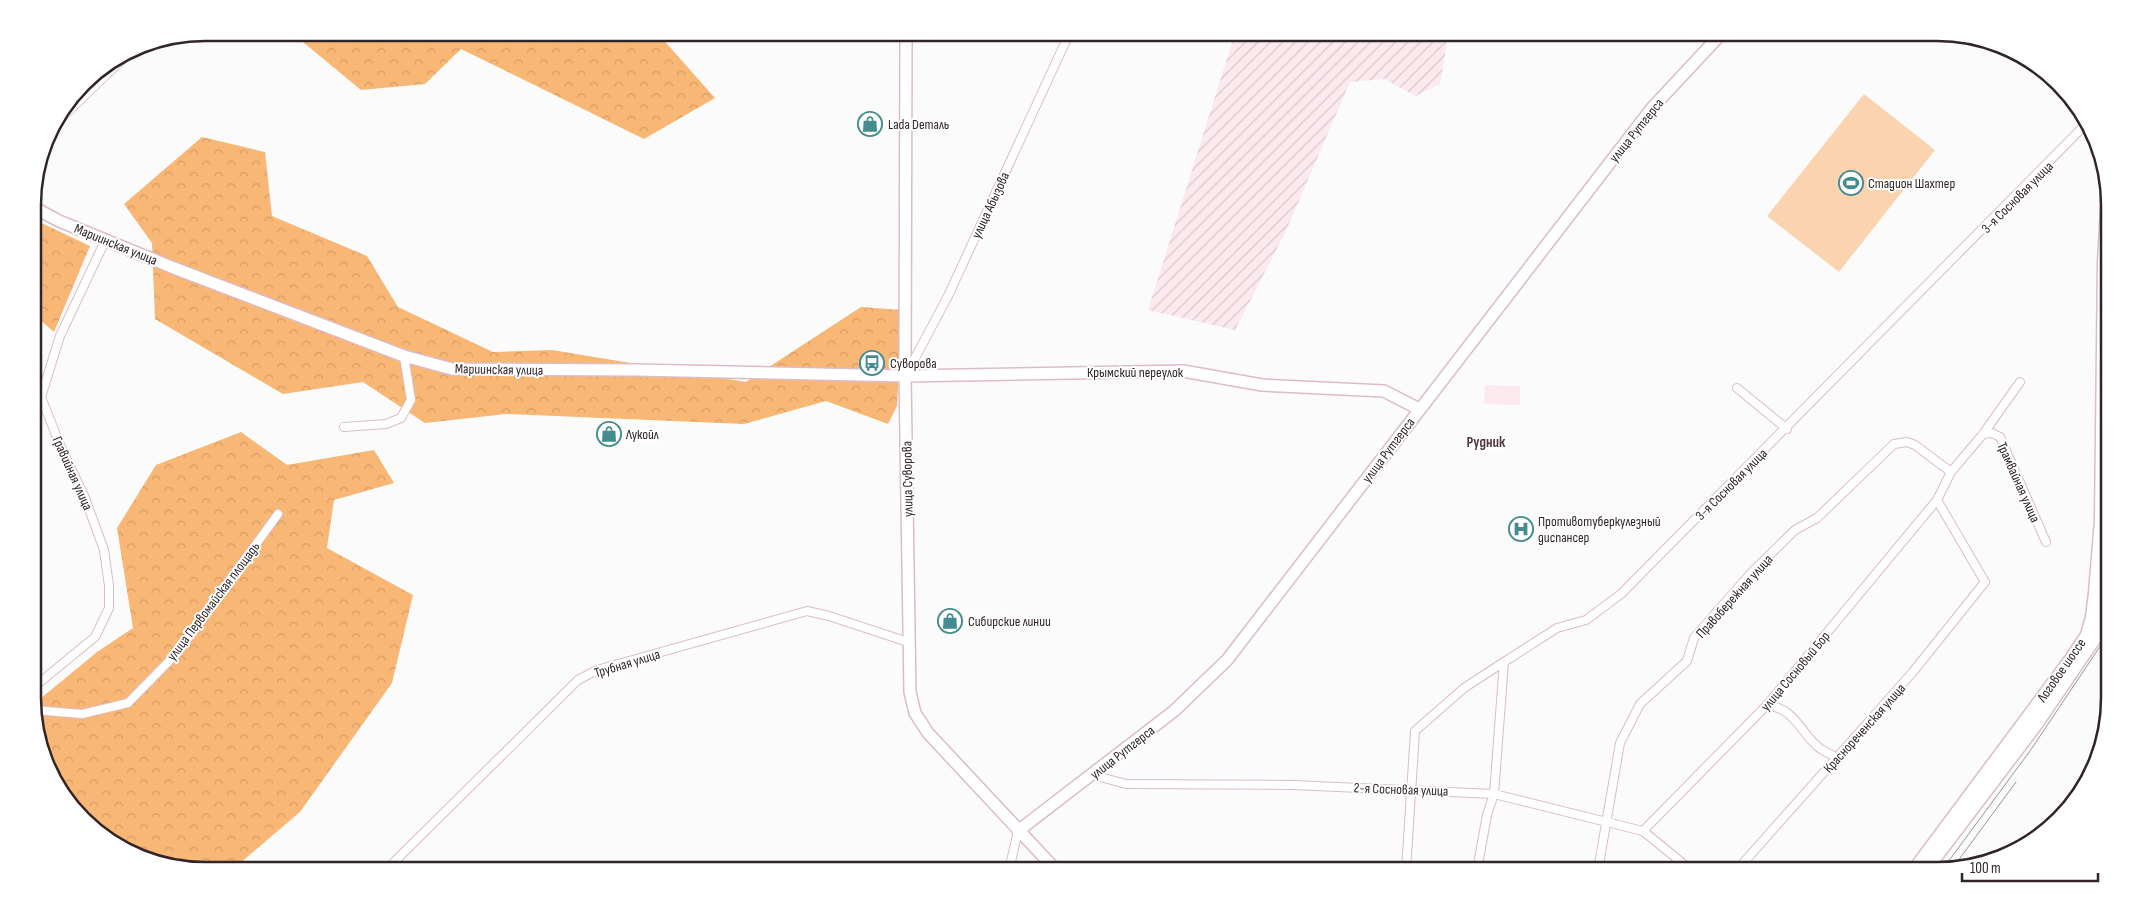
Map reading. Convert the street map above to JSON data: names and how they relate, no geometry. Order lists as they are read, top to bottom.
{
  "streets": {
    "main road": [
      "улица Рутгерса",
      "Мариинская улица",
      "Крымский переулок",
      "улица Суворова",
      "Логовое шоссе"
    ],
    "street": [
      "3-я Сосновая улица",
      "улица Абызова",
      "Гравийная улица",
      "Трамвайная улица",
      "Правобережная улица",
      "улица Первомайская площадь",
      "Трубная улица",
      "улица Сосновый Бор",
      "Краснореченская улица",
      "2-я Сосновая улица"
    ]
  },
  "crossings": [
    ["улица Рутгерса", "Крымский переулок"],
    ["улица Рутгерса", "улица Суворова"],
    ["улица Рутгерса", "2-я Сосновая улица"],
    ["3-я Сосновая улица", "2-я Сосновая улица"],
    ["улица Абызова", "Мариинская улица"],
    ["улица Абызова", "Крымский переулок"],
    ["улица Абызова", "улица Суворова"],
    ["Мариинская улица", "Крымский переулок"],
    ["Мариинская улица", "Гравийная улица"],
    ["Мариинская улица", "улица Суворова"],
    ["Крымский переулок", "улица Суворова"],
    ["улица Суворова", "Трубная улица"],
    ["Трамвайная улица", "Правобережная улица"],
    ["Трамвайная улица", "улица Сосновый Бор"],
    ["Трамвайная улица", "Краснореченская улица"],
    ["Правобережная улица", "2-я Сосновая улица"],
    ["улица Сосновый Бор", "Краснореченская улица"],
    ["улица Сосновый Бор", "2-я Сосновая улица"]
  ],
  "districts": ["Рудник"],
  "places": {
    "shop": ["Lada Dеталь", "Лукойл", "Сибирские линии"],
    "sports": ["Стадион Шахтер"],
    "bus stop": ["Суворова"],
    "hospital": ["Противотуберкулезный диспансер"]
  },
  "scale_bar": "100 m"
}
